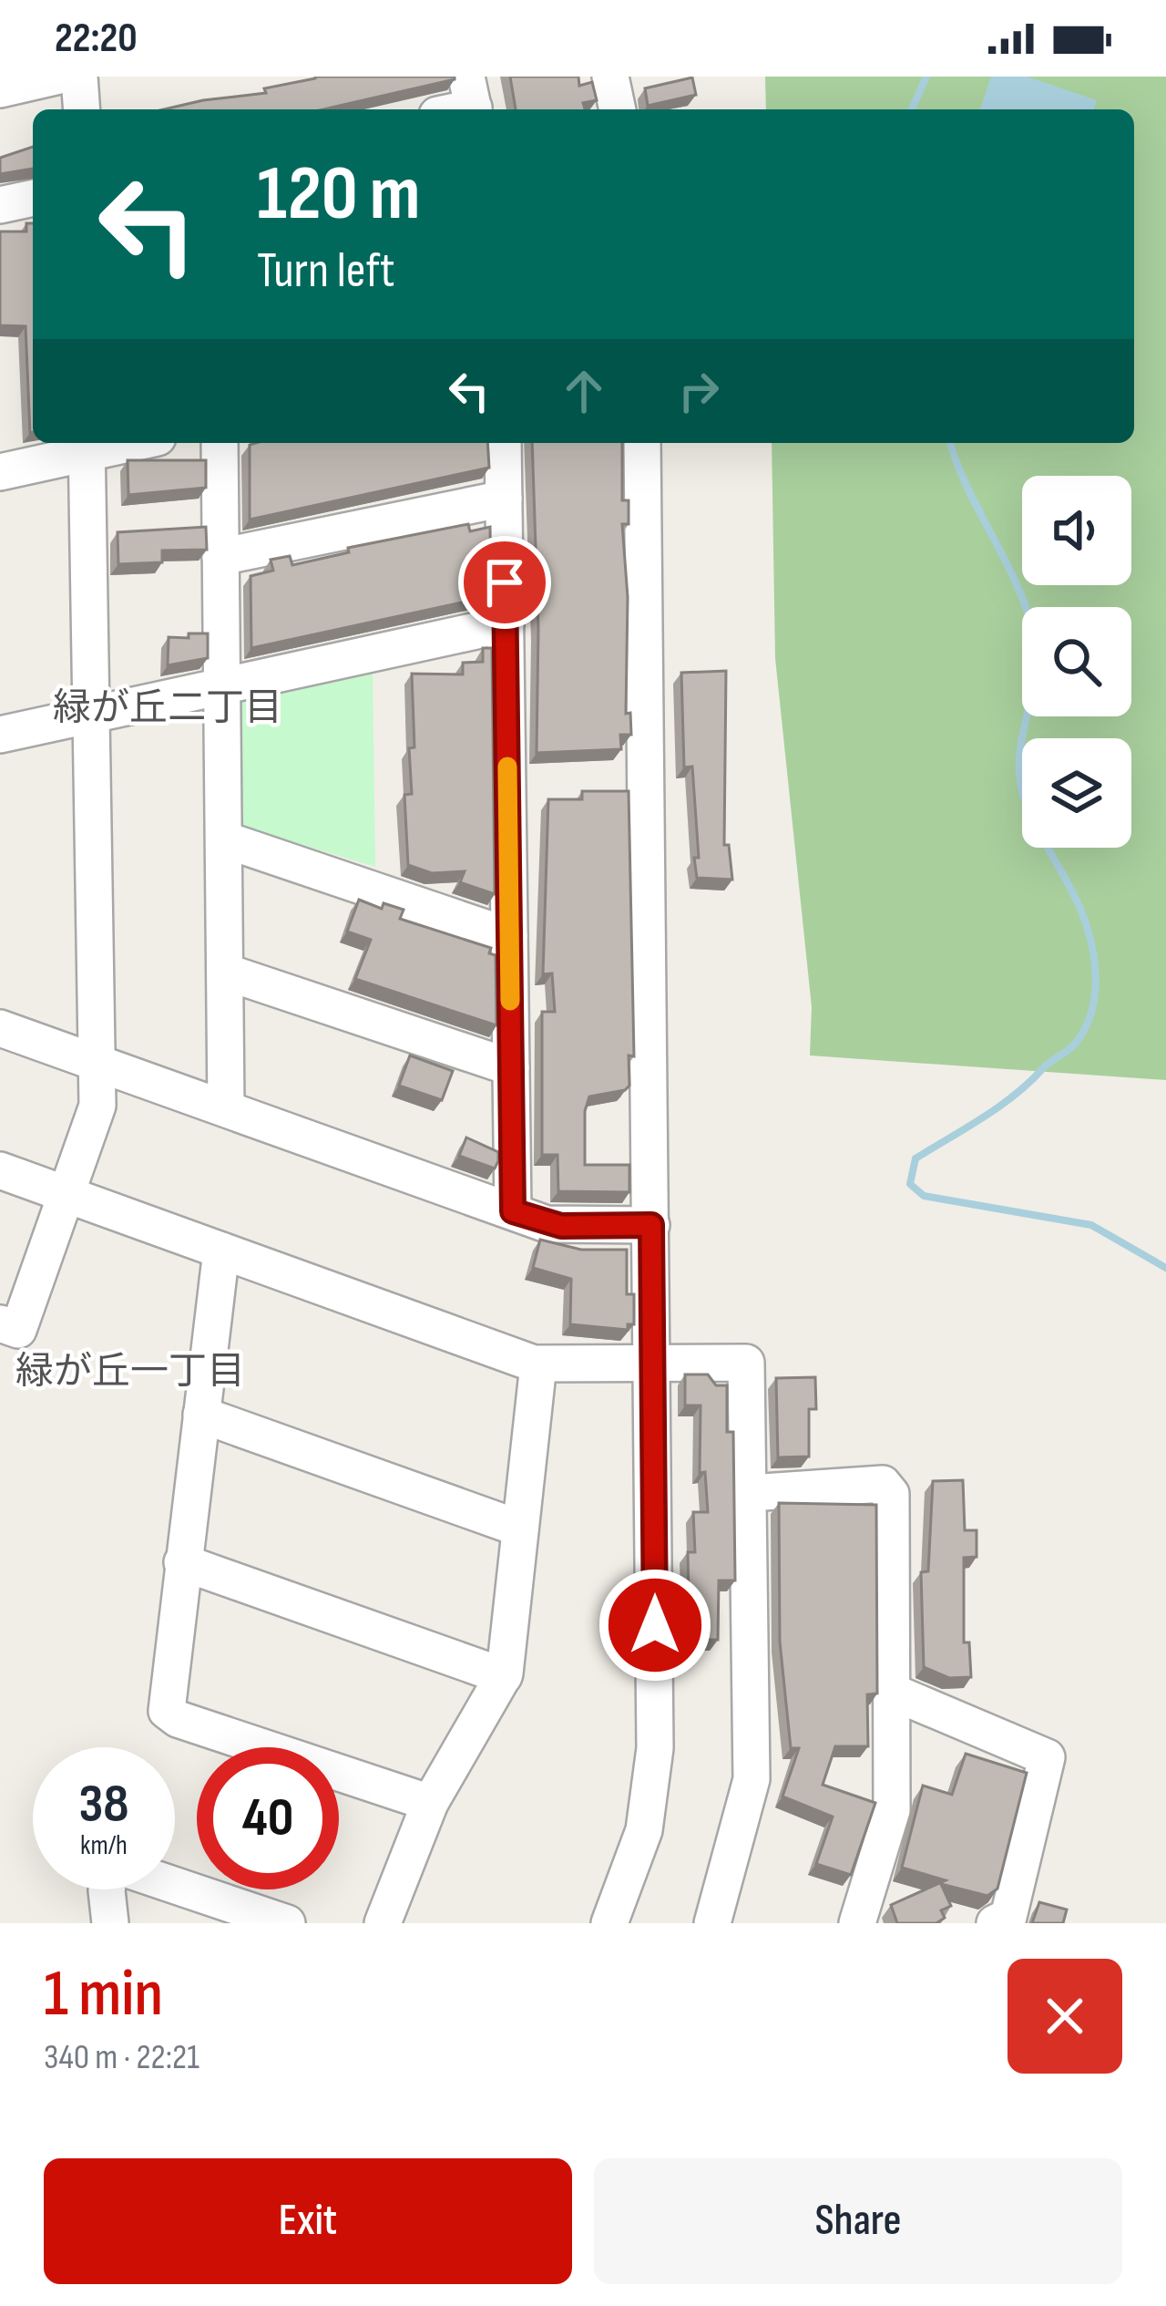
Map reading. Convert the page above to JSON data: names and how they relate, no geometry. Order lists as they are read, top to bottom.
{
  "districts": ["緑が丘二丁目", "緑が丘一丁目"],
  "page": {
    "status": "22:20",
    "turn": ["120 m", "Turn left"],
    "speed": "38 km/h",
    "limit": "40",
    "heading": ["1 min", "340 m · 22:21"],
    "buttons": ["Exit", "Share"]
  }
}
